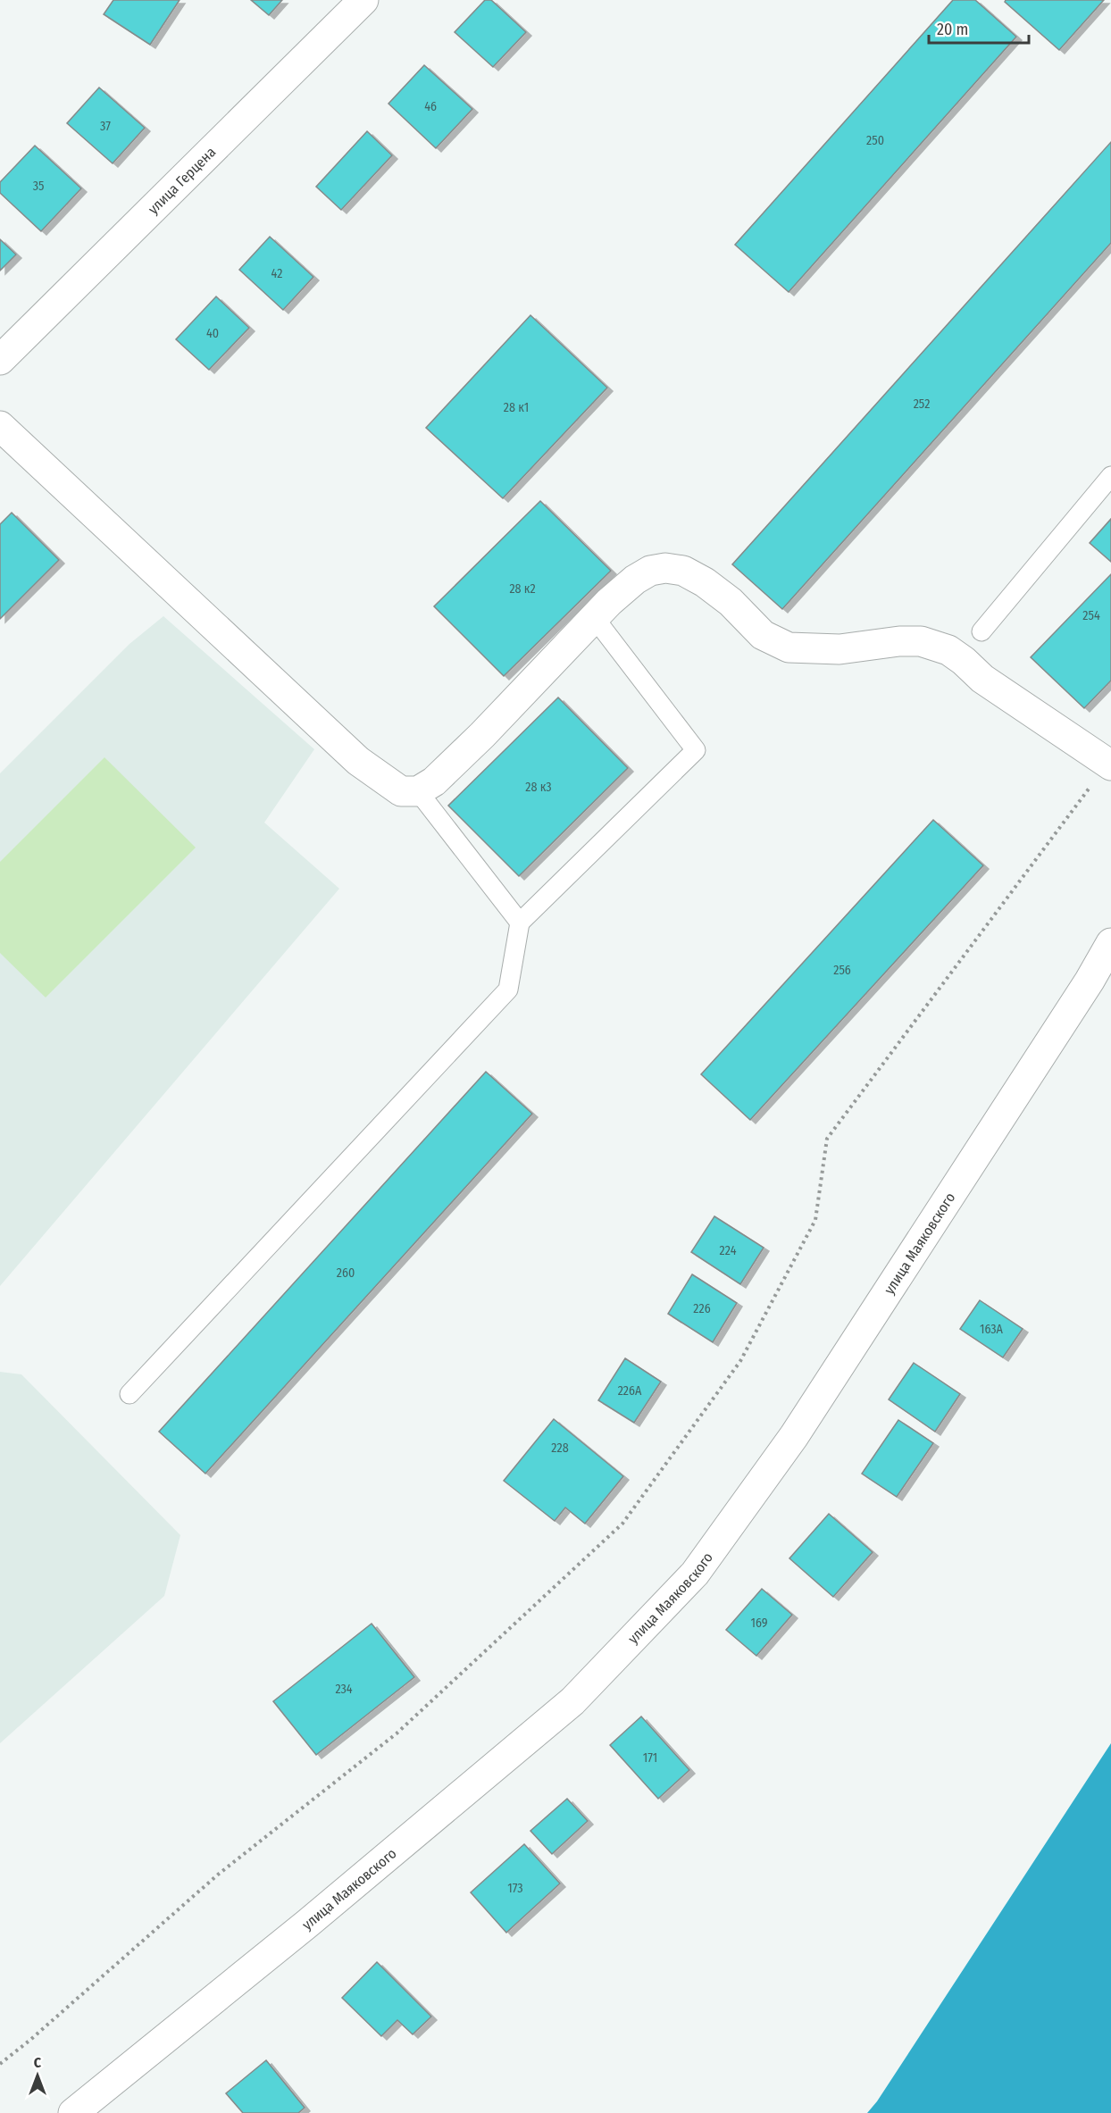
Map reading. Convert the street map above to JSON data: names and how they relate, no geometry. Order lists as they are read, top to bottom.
{
  "streets": {
    "street": ["улица Герцена", "улица Маяковского"]
  },
  "house_numbers": [
    "46",
    "37",
    "250",
    "35",
    "42",
    "40",
    "252",
    "28 к1",
    "28 к2",
    "254",
    "28 к3",
    "256",
    "224",
    "260",
    "226",
    "163А",
    "226А",
    "228",
    "169",
    "234",
    "171",
    "173"
  ],
  "scale_bar": "20 m",
  "north": "top"
}
